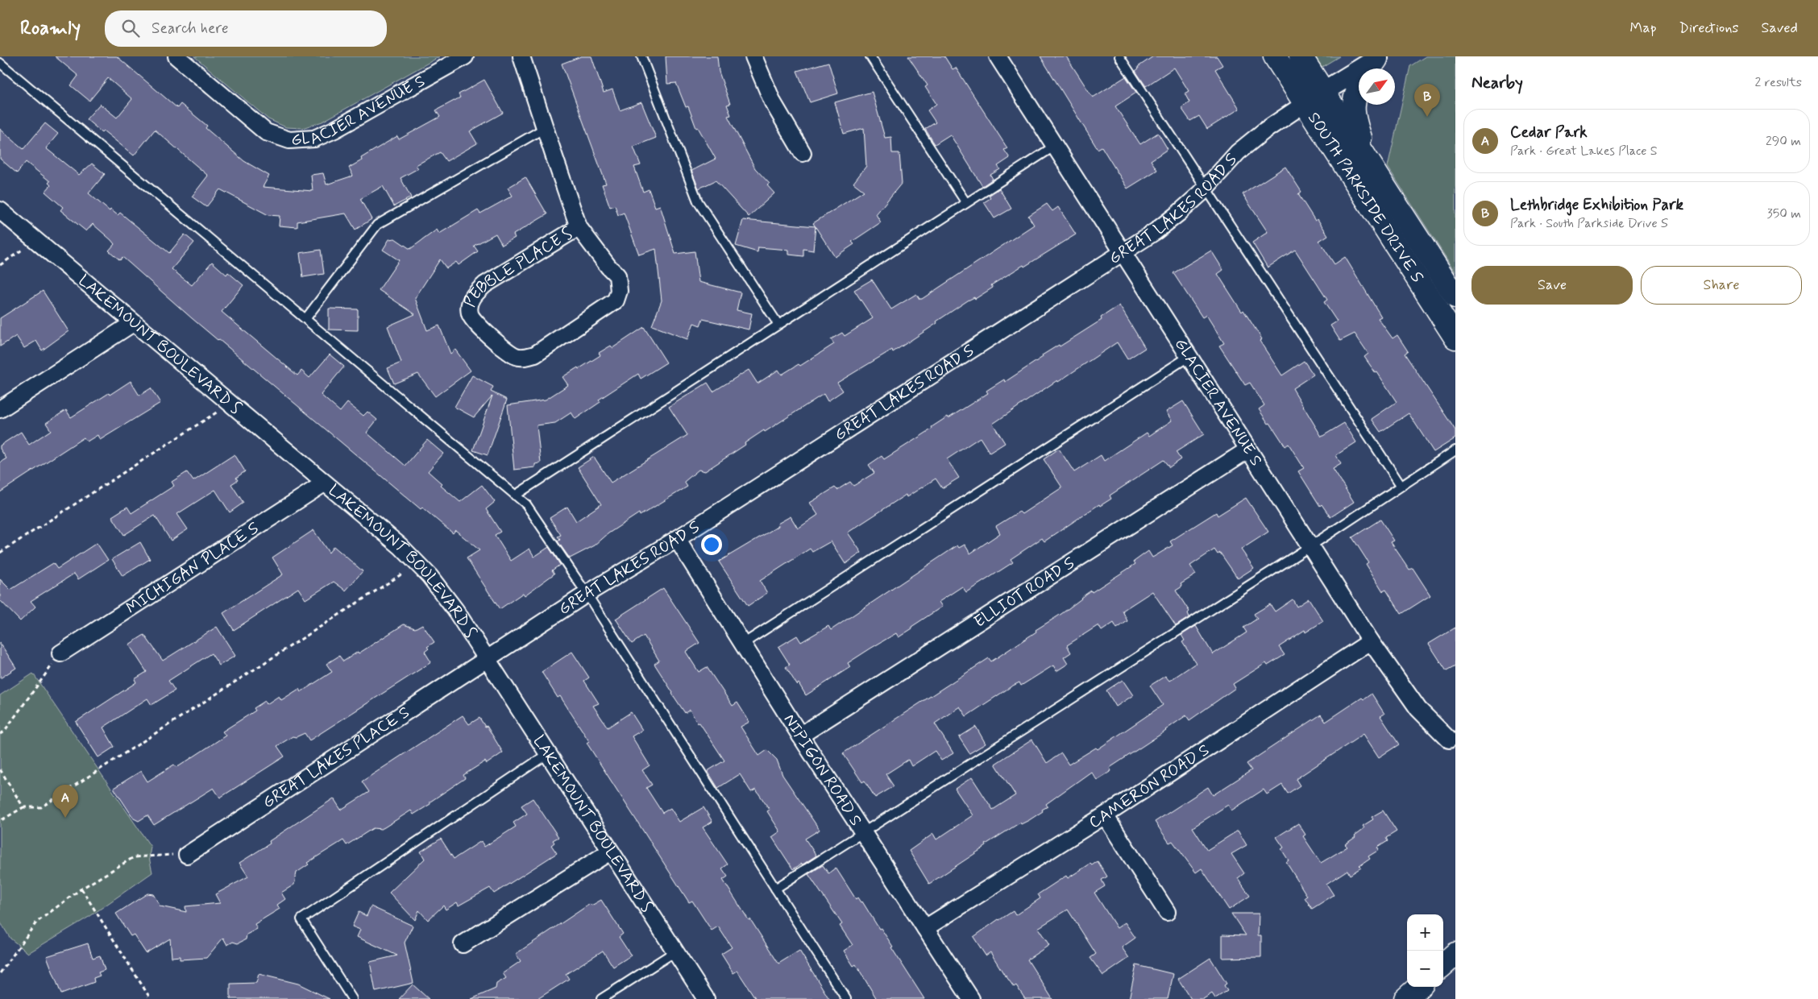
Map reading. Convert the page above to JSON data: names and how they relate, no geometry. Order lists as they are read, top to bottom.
{
  "streets": {
    "main road": ["SOUTH PARKSIDE DRIVE S"],
    "street": [
      "GLACIER AVENUE S",
      "GREAT LAKES ROAD S",
      "PEBBLE PLACE S",
      "LAKEMOUNT BOULEVARD S",
      "MICHIGAN PLACE S",
      "ELLIOT ROAD S",
      "GREAT LAKES PLACE S",
      "NIPIGON ROAD S",
      "CAMERON ROAD S"
    ]
  },
  "crossings": [
    ["GLACIER AVENUE S", "GREAT LAKES ROAD S"],
    ["GLACIER AVENUE S", "ELLIOT ROAD S"],
    ["GLACIER AVENUE S", "CAMERON ROAD S"],
    ["SOUTH PARKSIDE DRIVE S", "GREAT LAKES ROAD S"],
    ["GREAT LAKES ROAD S", "LAKEMOUNT BOULEVARD S"],
    ["GREAT LAKES ROAD S", "GREAT LAKES PLACE S"],
    ["GREAT LAKES ROAD S", "NIPIGON ROAD S"],
    ["LAKEMOUNT BOULEVARD S", "MICHIGAN PLACE S"],
    ["LAKEMOUNT BOULEVARD S", "GREAT LAKES PLACE S"],
    ["ELLIOT ROAD S", "NIPIGON ROAD S"],
    ["NIPIGON ROAD S", "CAMERON ROAD S"]
  ],
  "north": "top right",
  "page": {
    "header": "Roamly",
    "search": "Search here",
    "nav": ["Map", "Directions", "Saved"],
    "heading": ["Nearby", "2 results"],
    "pins": ["B", "A"],
    "list": [
      {
        "mark": "A",
        "name": "Cedar Park",
        "note": "Park · Great Lakes Place S",
        "value": "290 m"
      },
      {
        "mark": "B",
        "name": "Lethbridge Exhibition Park",
        "note": "Park · South Parkside Drive S",
        "value": "350 m"
      }
    ],
    "buttons": ["Save", "Share"],
    "map_buttons": ["+", "−"]
  }
}
